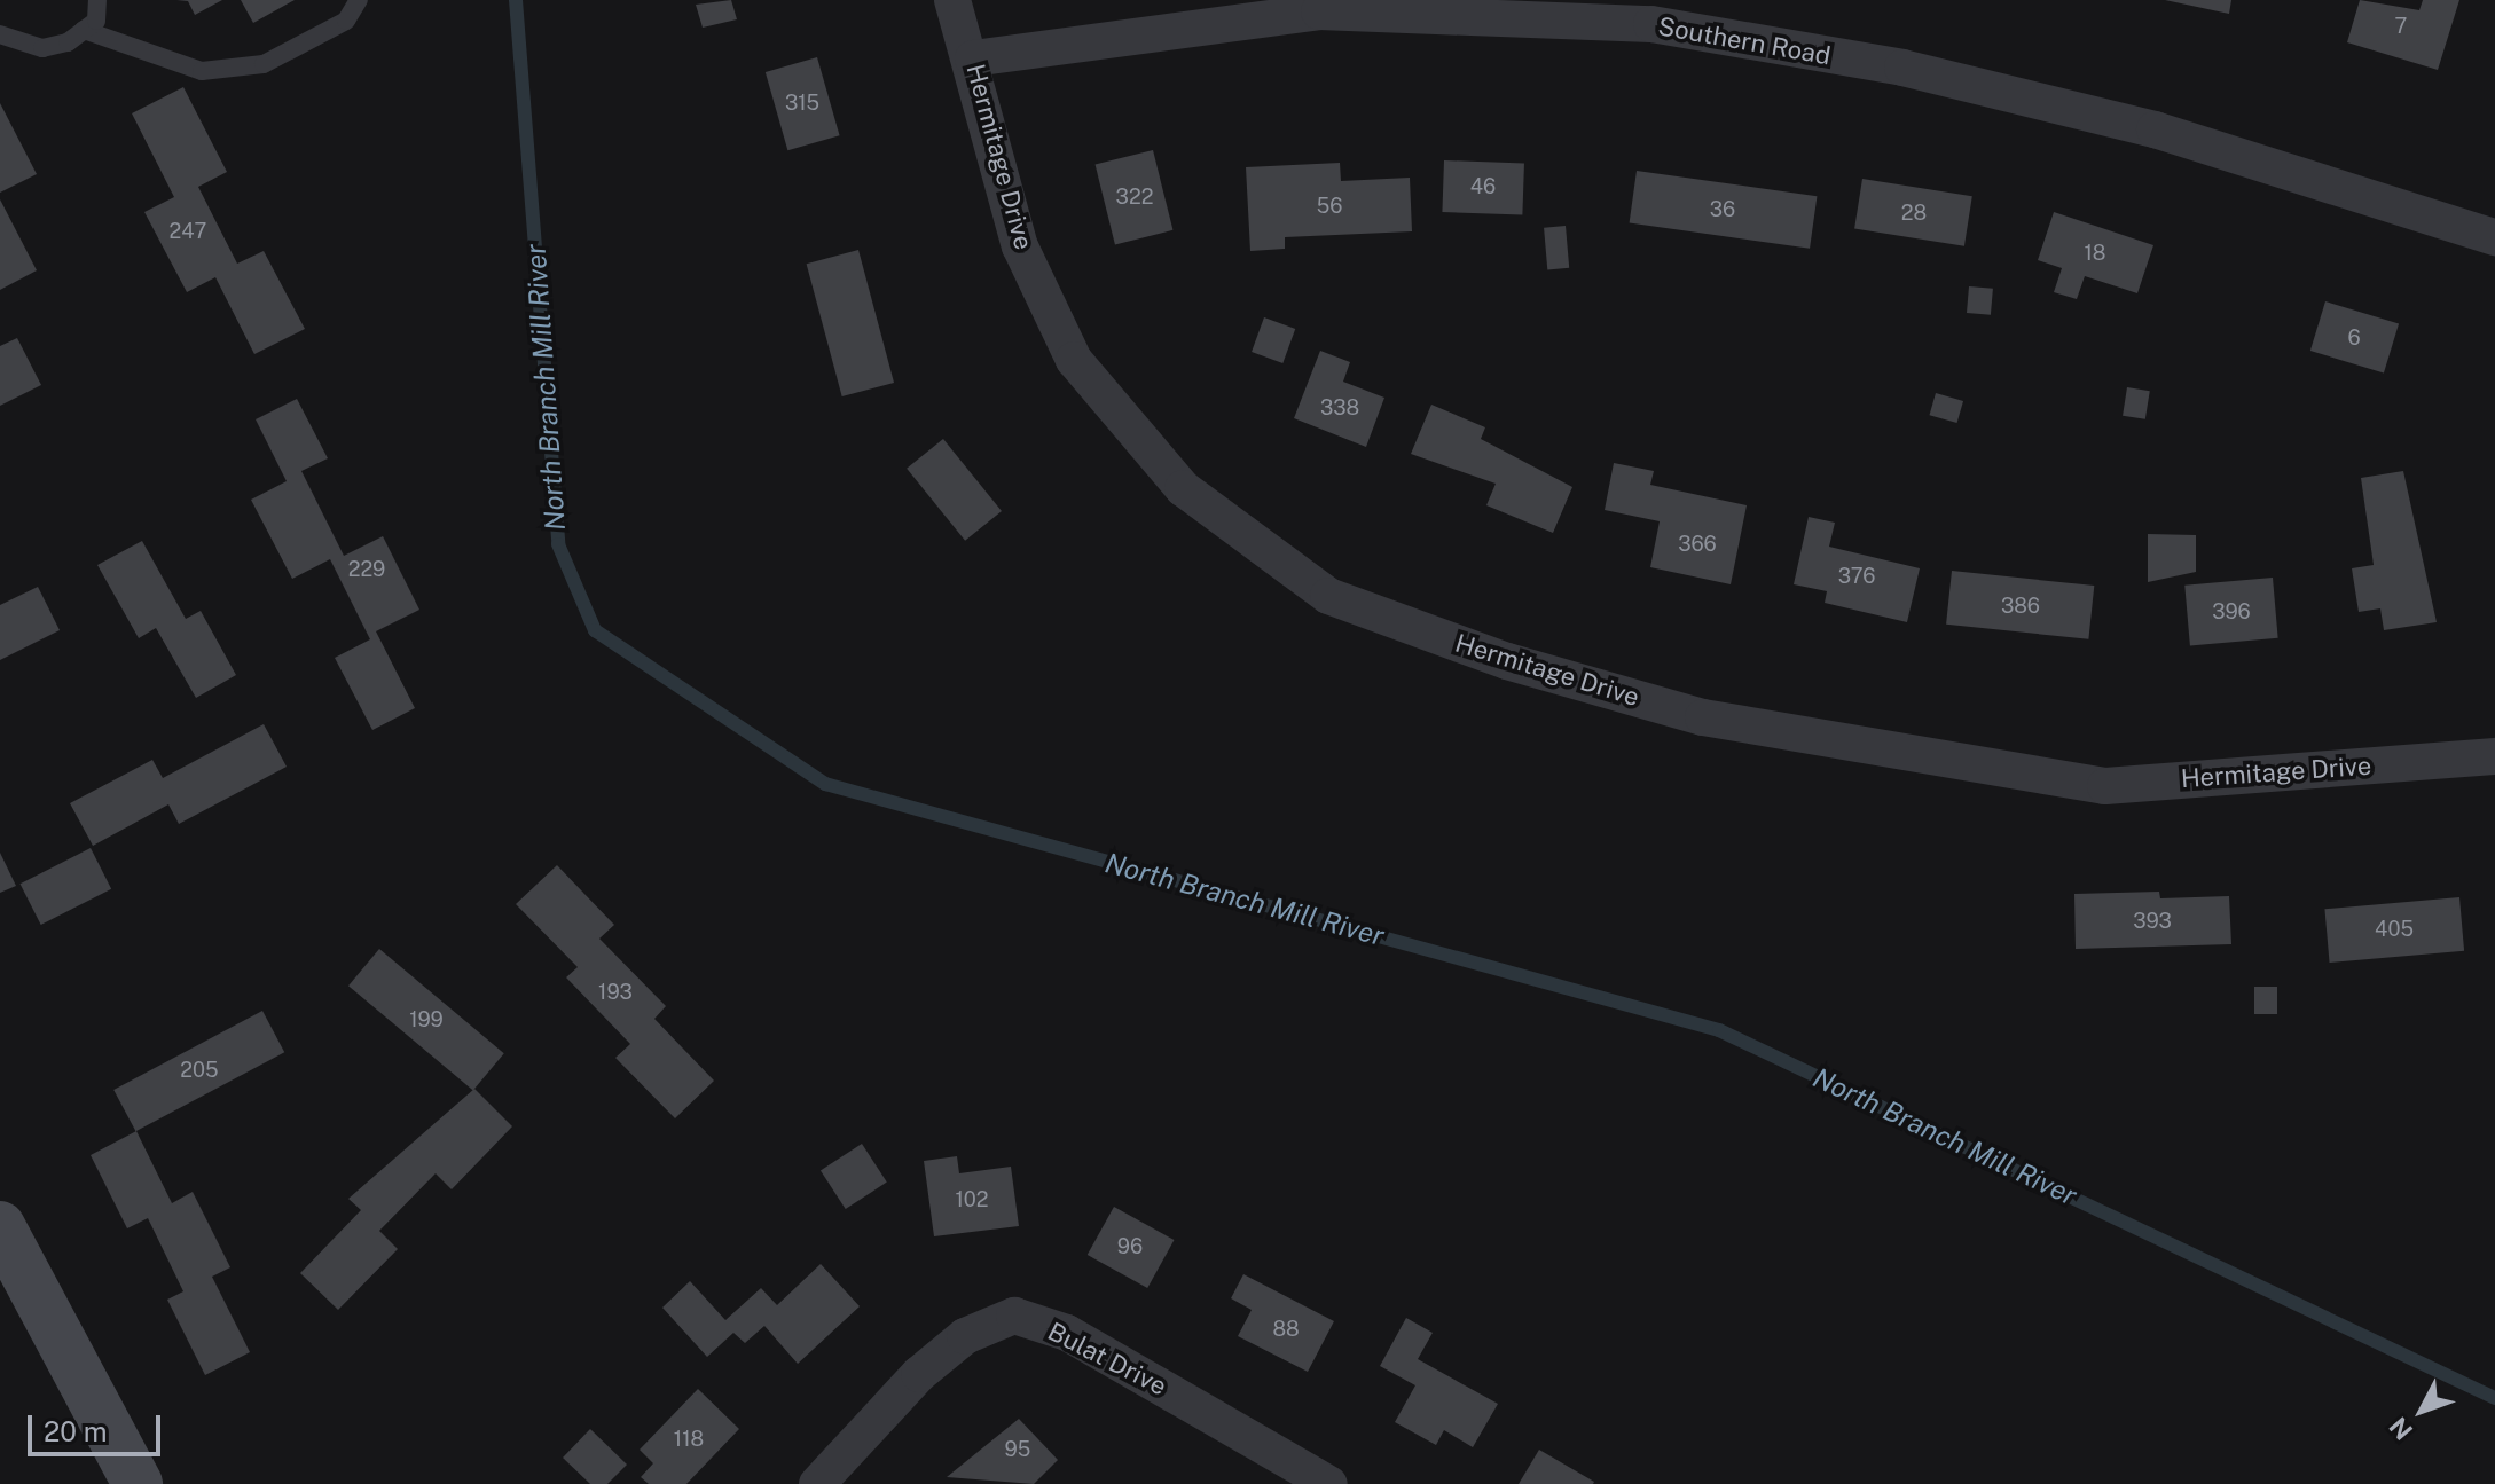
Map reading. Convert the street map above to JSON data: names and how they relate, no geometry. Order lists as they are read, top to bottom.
{
  "streets": {
    "street": ["Southern Road", "Hermitage Drive", "Bulat Drive"]
  },
  "crossings": [
    ["Southern Road", "Hermitage Drive"]
  ],
  "water": ["North Branch Mill River"],
  "house_numbers": [
    "7",
    "315",
    "46",
    "322",
    "56",
    "36",
    "28",
    "247",
    "18",
    "6",
    "338",
    "366",
    "229",
    "376",
    "386",
    "396",
    "393",
    "405",
    "193",
    "199",
    "205",
    "102",
    "96",
    "88",
    "118",
    "95"
  ],
  "scale_bar": "20 m",
  "north": "bottom left"
}
